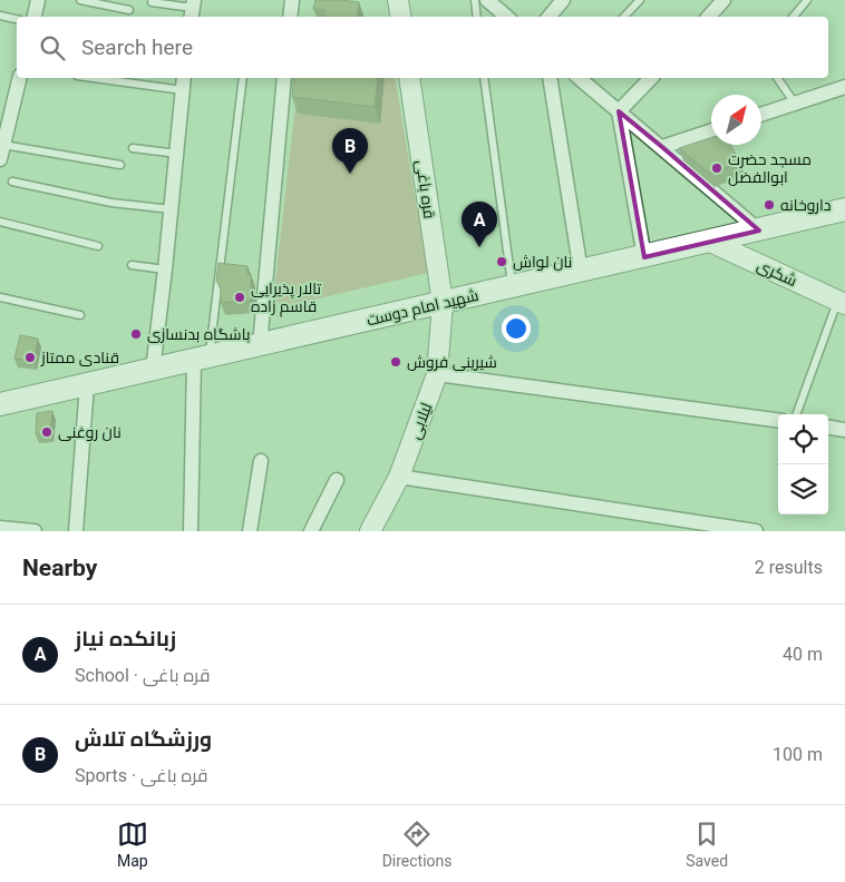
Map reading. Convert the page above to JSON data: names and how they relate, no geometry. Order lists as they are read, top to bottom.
{
  "streets": {
    "main road": [
      "قره باغی",
      "شکری",
      "شهید امام دوست",
      "لیلابی"
    ]
  },
  "crossings": [
    ["قره باغی", "شهید امام دوست"],
    ["قره باغی", "لیلابی"],
    ["شکری", "شهید امام دوست"],
    ["شهید امام دوست", "لیلابی"]
  ],
  "places": [
    "مسجد حضرت ابوالفضل",
    "داروخانه",
    "نان لواش",
    "تالار پذیرایی قاسم زاده",
    "باشگاه بدنسازی",
    "قنادی ممتاز",
    "شیرینی فروش",
    "نان روغنی"
  ],
  "north": "top right",
  "page": {
    "search": "Search here",
    "pins": ["B", "A"],
    "heading": ["Nearby", "2 results"],
    "list": [
      {
        "mark": "A",
        "name": "زبانکده نیاز",
        "note": "School · قره باغی",
        "value": "40 m"
      },
      {
        "mark": "B",
        "name": "ورزشگاه تلاش",
        "note": "Sports · قره باغی",
        "value": "100 m"
      }
    ],
    "nav": ["Map", "Directions", "Saved"]
  }
}
